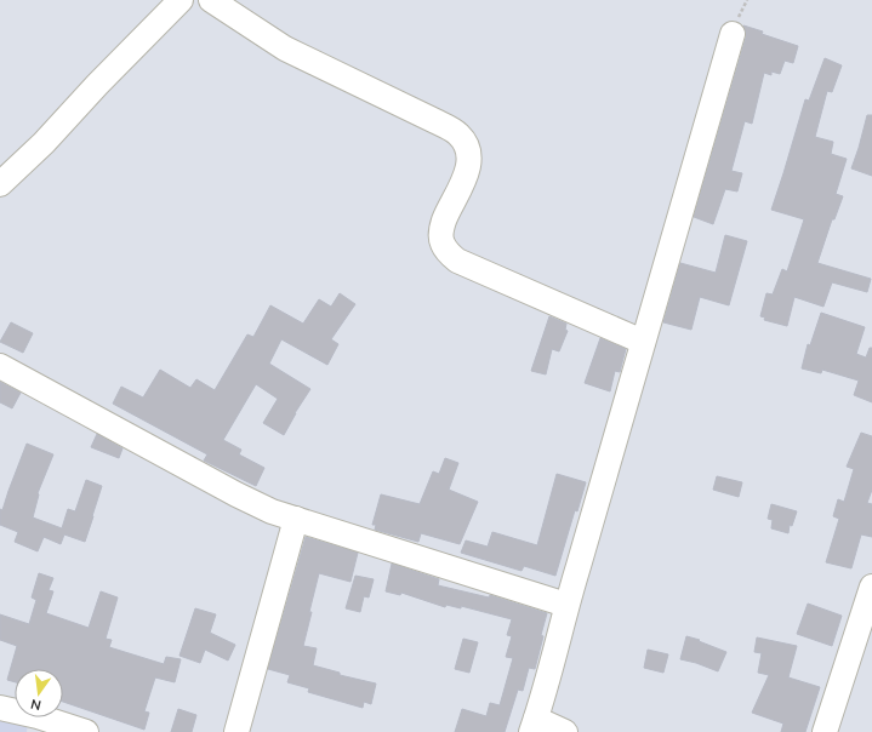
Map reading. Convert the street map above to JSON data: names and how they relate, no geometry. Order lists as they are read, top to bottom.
{
  "north": "bottom"
}
